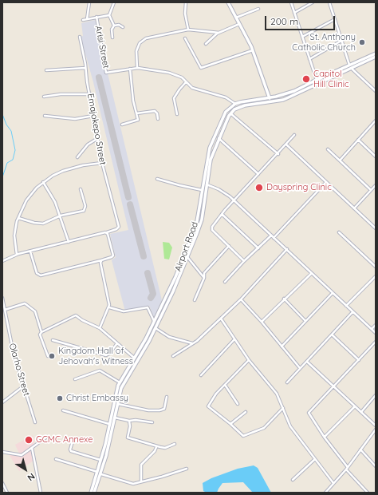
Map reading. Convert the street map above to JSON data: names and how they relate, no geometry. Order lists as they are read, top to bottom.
{
  "streets": {
    "main road": ["Airport Road"],
    "street": ["Arisi Street", "Emajokepo Street", "Olarho Street"]
  },
  "crossings": [
    ["Arisi Street", "Airport Road"]
  ],
  "places": [
    "St. Anthony Catholic Church",
    "Capitol Hill Clinic",
    "Dayspring Clinic",
    "Kingdom Hall of Jehovah's Witness",
    "Christ Embassy",
    "GCMC Annexe"
  ],
  "scale_bar": "200 m",
  "north": "bottom right"
}
